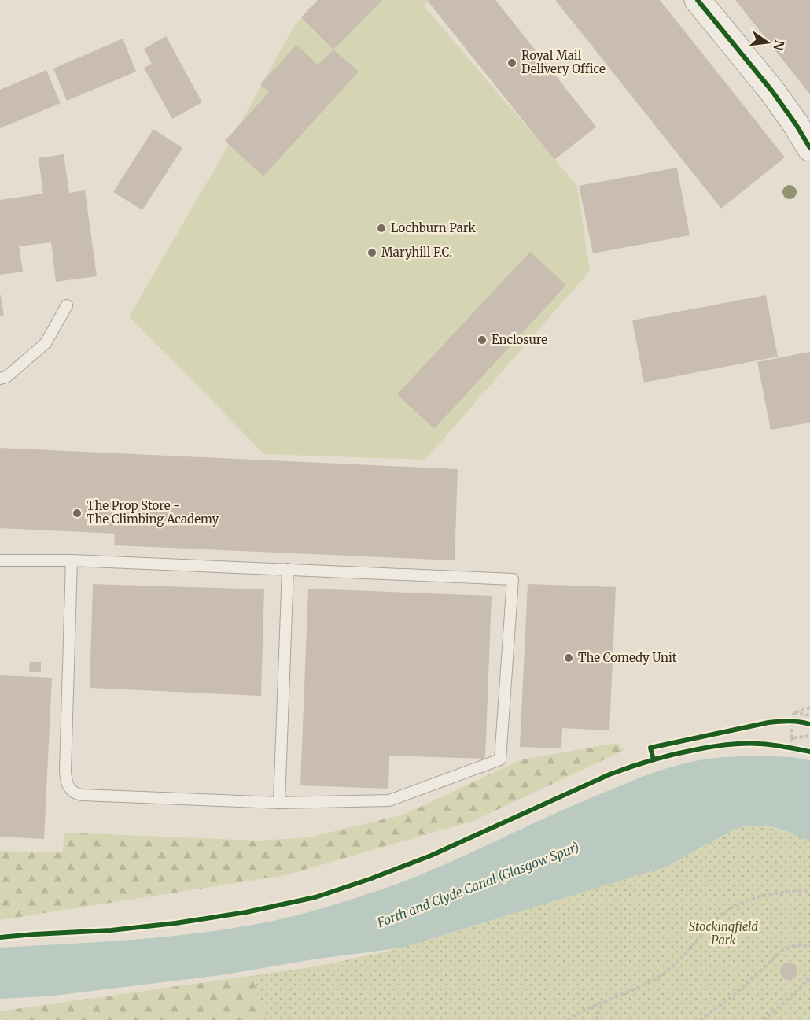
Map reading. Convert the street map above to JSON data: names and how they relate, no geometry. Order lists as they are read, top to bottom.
{
  "water": ["Forth and Clyde Canal (Glasgow Spur)"],
  "parks": ["Stockingfield Park"],
  "places": [
    "Royal Mail Delivery Office",
    "Lochburn Park",
    "Maryhill F.C.",
    "Enclosure",
    "The Prop Store - The Climbing Academy",
    "The Comedy Unit"
  ],
  "north": "right"
}
